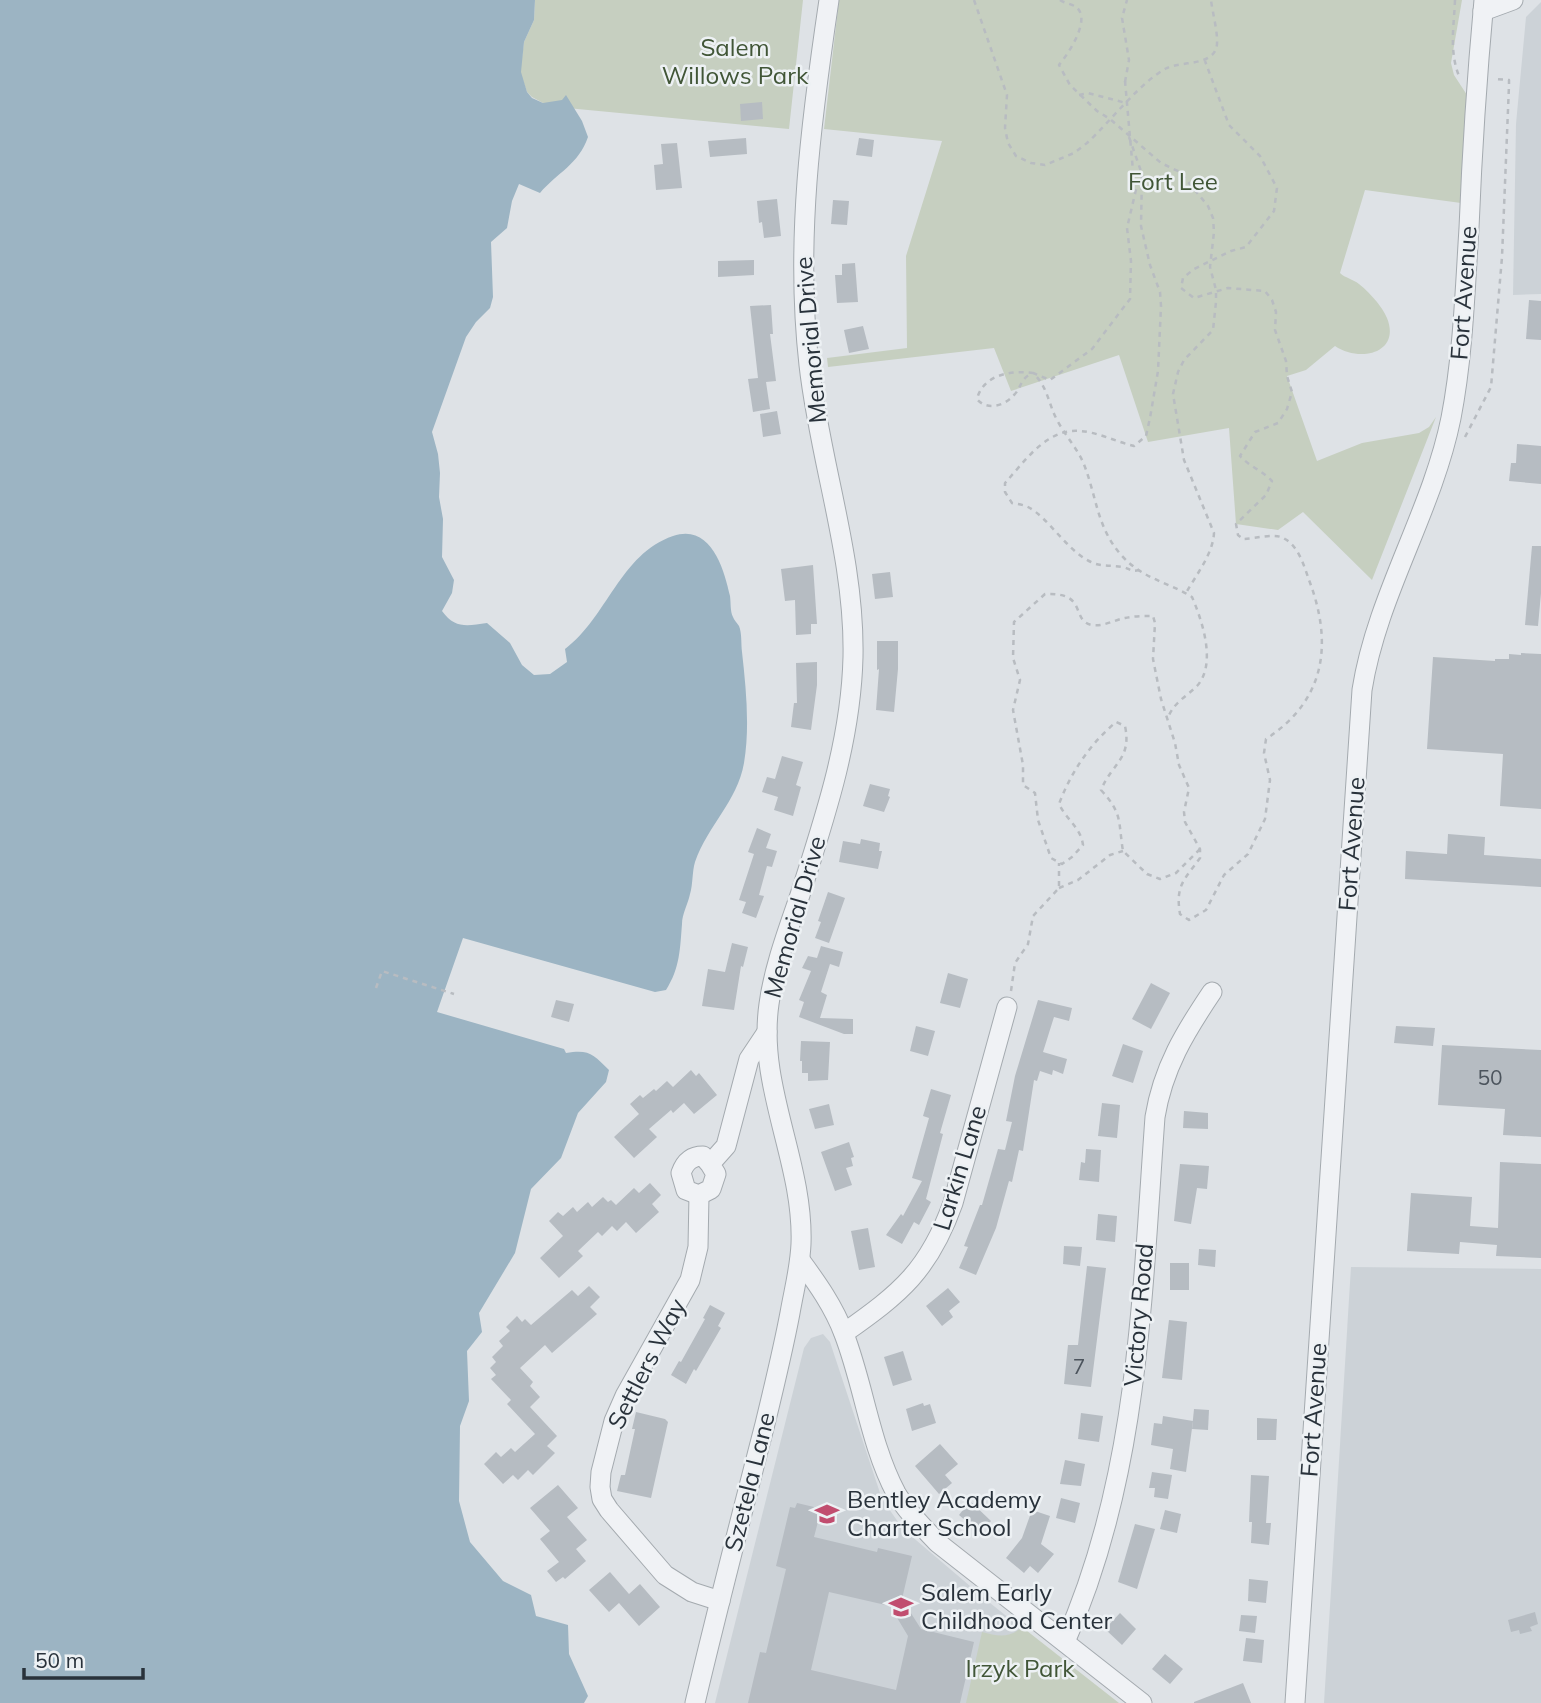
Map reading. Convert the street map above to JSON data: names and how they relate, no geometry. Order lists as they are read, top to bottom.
{
  "streets": {
    "street": [
      "Fort Avenue",
      "Memorial Drive",
      "Larkin Lane",
      "Victory Road",
      "Settlers Way",
      "Szetela Lane"
    ]
  },
  "crossings": [
    ["Memorial Drive", "Settlers Way"],
    ["Memorial Drive", "Szetela Lane"],
    ["Settlers Way", "Szetela Lane"]
  ],
  "parks": ["Salem Willows Park", "Fort Lee", "Irzyk Park"],
  "places": {
    "school or university": ["Bentley Academy Charter School", "Salem Early Childhood Center"]
  },
  "house_numbers": ["50", "7"],
  "scale_bar": "50 m"
}
